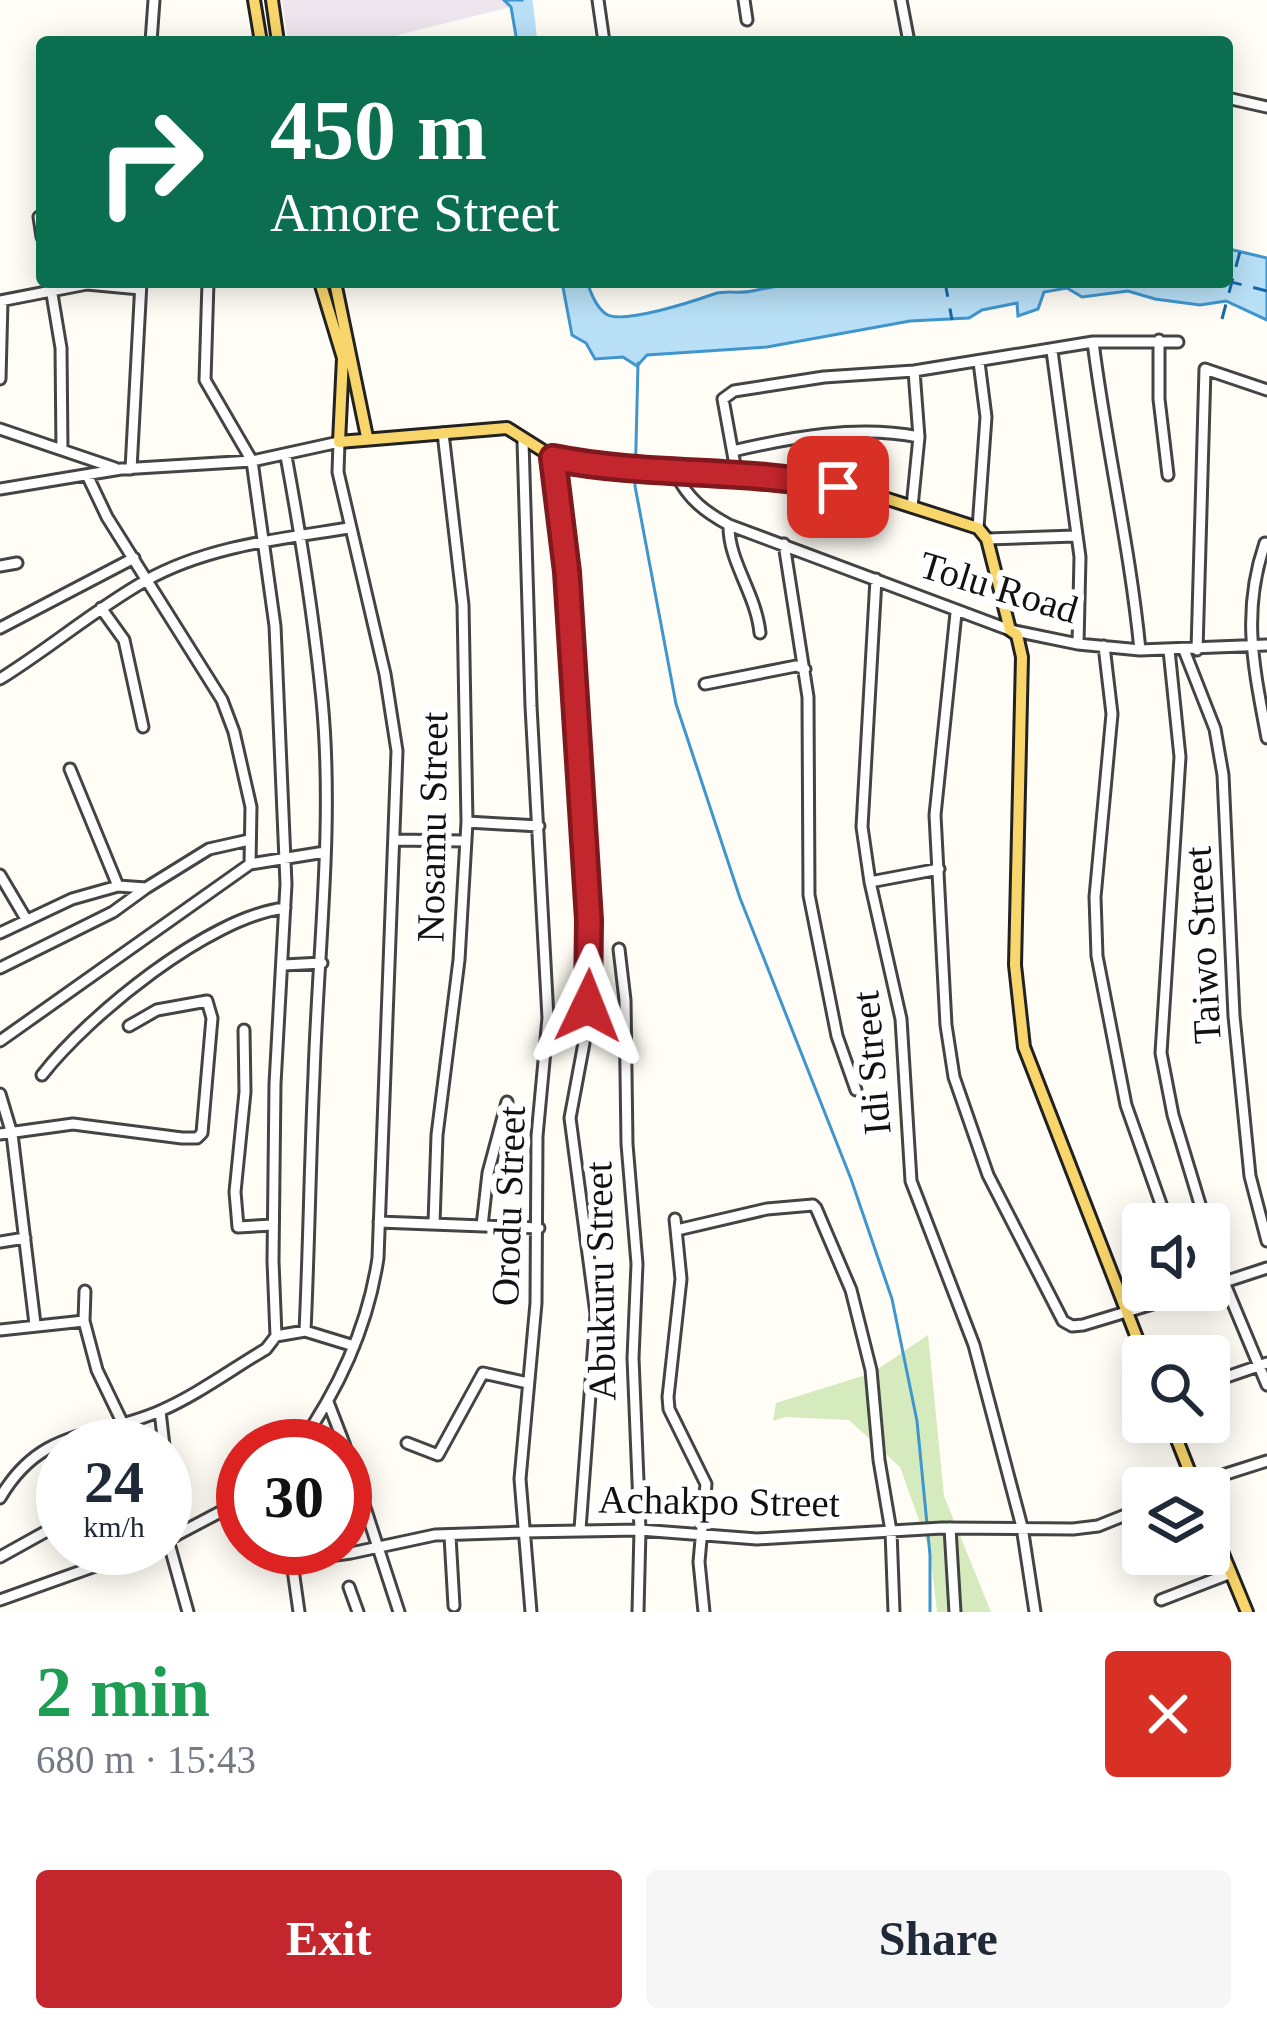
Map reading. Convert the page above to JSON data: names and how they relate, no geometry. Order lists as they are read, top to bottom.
{
  "streets": {
    "street": [
      "Tolu Road",
      "Nosamu Street",
      "Taiwo Street",
      "Idi Street",
      "Orodu Street",
      "Abukuru Street",
      "Achakpo Street"
    ]
  },
  "crossings": [
    ["Tolu Road", "Taiwo Street"],
    ["Tolu Road", "Idi Street"],
    ["Idi Street", "Achakpo Street"],
    ["Orodu Street", "Achakpo Street"],
    ["Abukuru Street", "Achakpo Street"]
  ],
  "page": {
    "turn": ["450 m", "Amore Street"],
    "speed": "24 km/h",
    "limit": "30",
    "heading": ["2 min", "680 m · 15:43"],
    "buttons": ["Exit", "Share"]
  }
}
